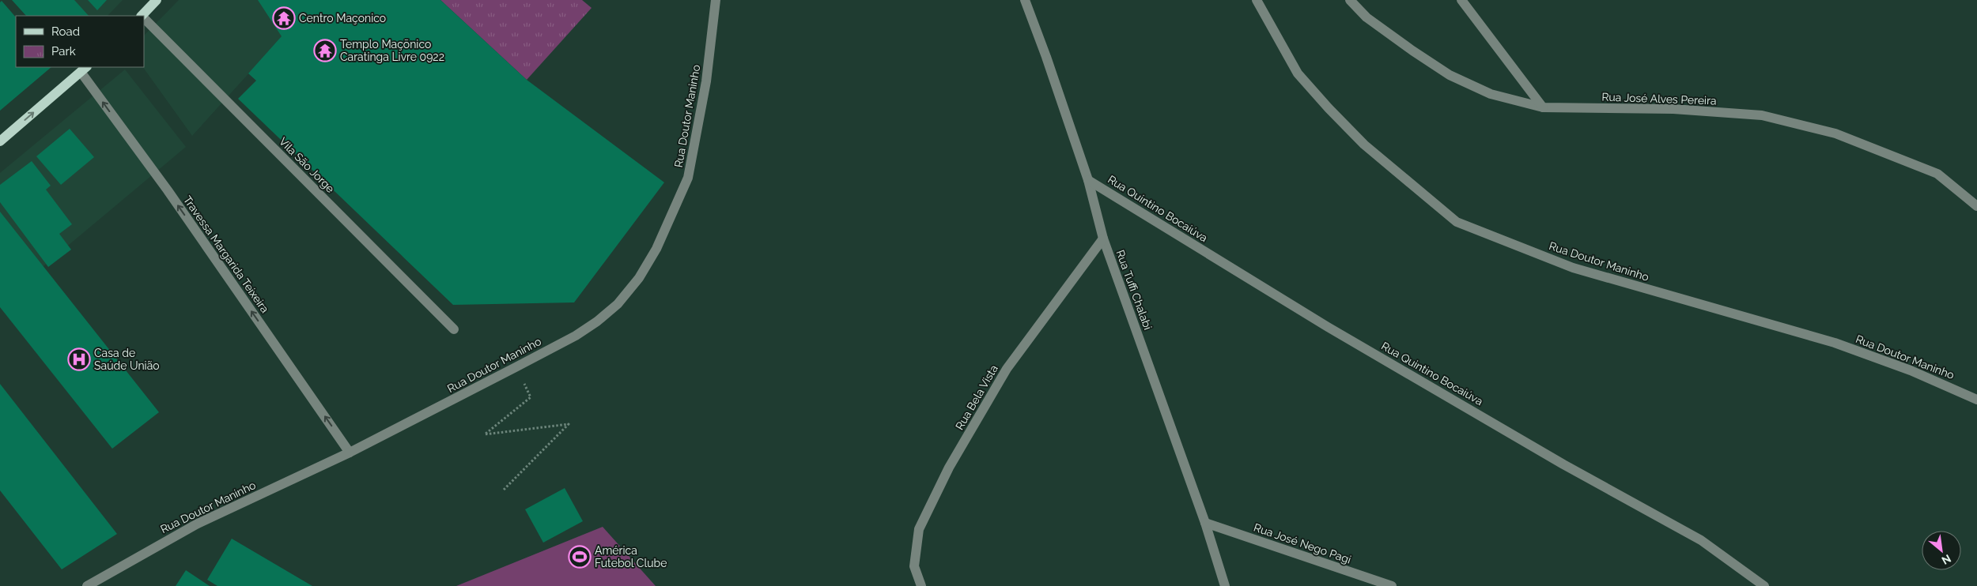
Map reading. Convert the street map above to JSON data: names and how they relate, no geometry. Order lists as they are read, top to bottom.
{
  "streets": {
    "street": [
      "Rua José Alves Pereira",
      "Rua Doutor Maninho",
      "Vila São Jorge",
      "Rua Quintino Bocaiúva",
      "Travessa Margarida Teixeira",
      "Rua Tuffi Chalabi",
      "Rua Bela Vista",
      "Rua José Nego Pagi"
    ]
  },
  "crossings": [
    ["Rua Doutor Maninho", "Travessa Margarida Teixeira"],
    ["Rua Quintino Bocaiúva", "Rua Tuffi Chalabi"],
    ["Rua Tuffi Chalabi", "Rua Bela Vista"],
    ["Rua Tuffi Chalabi", "Rua José Nego Pagi"]
  ],
  "one_way": ["Travessa Margarida Teixeira"],
  "places": {
    "temple": ["Centro Maçonico", "Templo Maçõnico Caratinga Livre 0922"],
    "hospital": ["Casa de Saúde União"],
    "sports": ["América Futebol Clube"]
  },
  "legend": ["Road", "Park"],
  "north": "bottom right"
}
